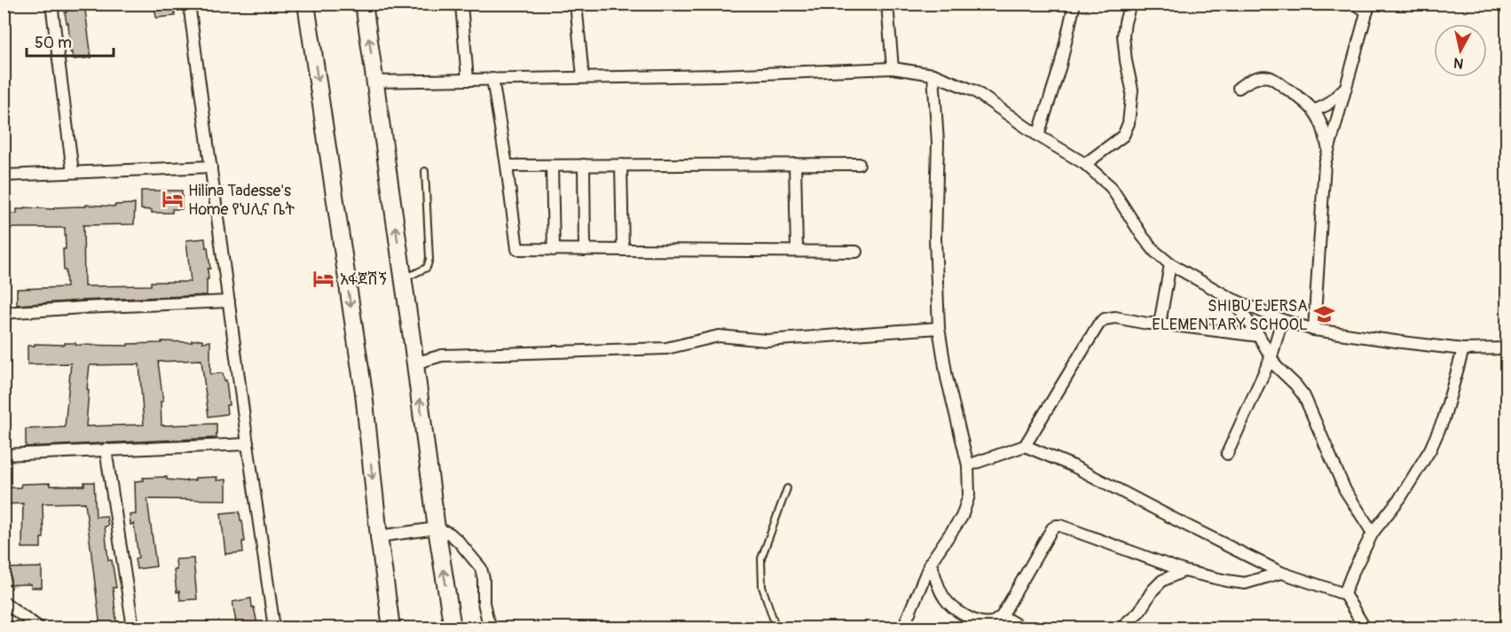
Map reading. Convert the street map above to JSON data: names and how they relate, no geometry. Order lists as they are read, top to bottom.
{
  "places": {
    "hotel": ["Hilina Tadesse's Home የህሊና ቤት", "አፋጀሽኝ"],
    "school or university": ["SHIBU EJERSA ELEMENTARY SCHOOL"]
  },
  "scale_bar": "50 m",
  "north": "bottom"
}
